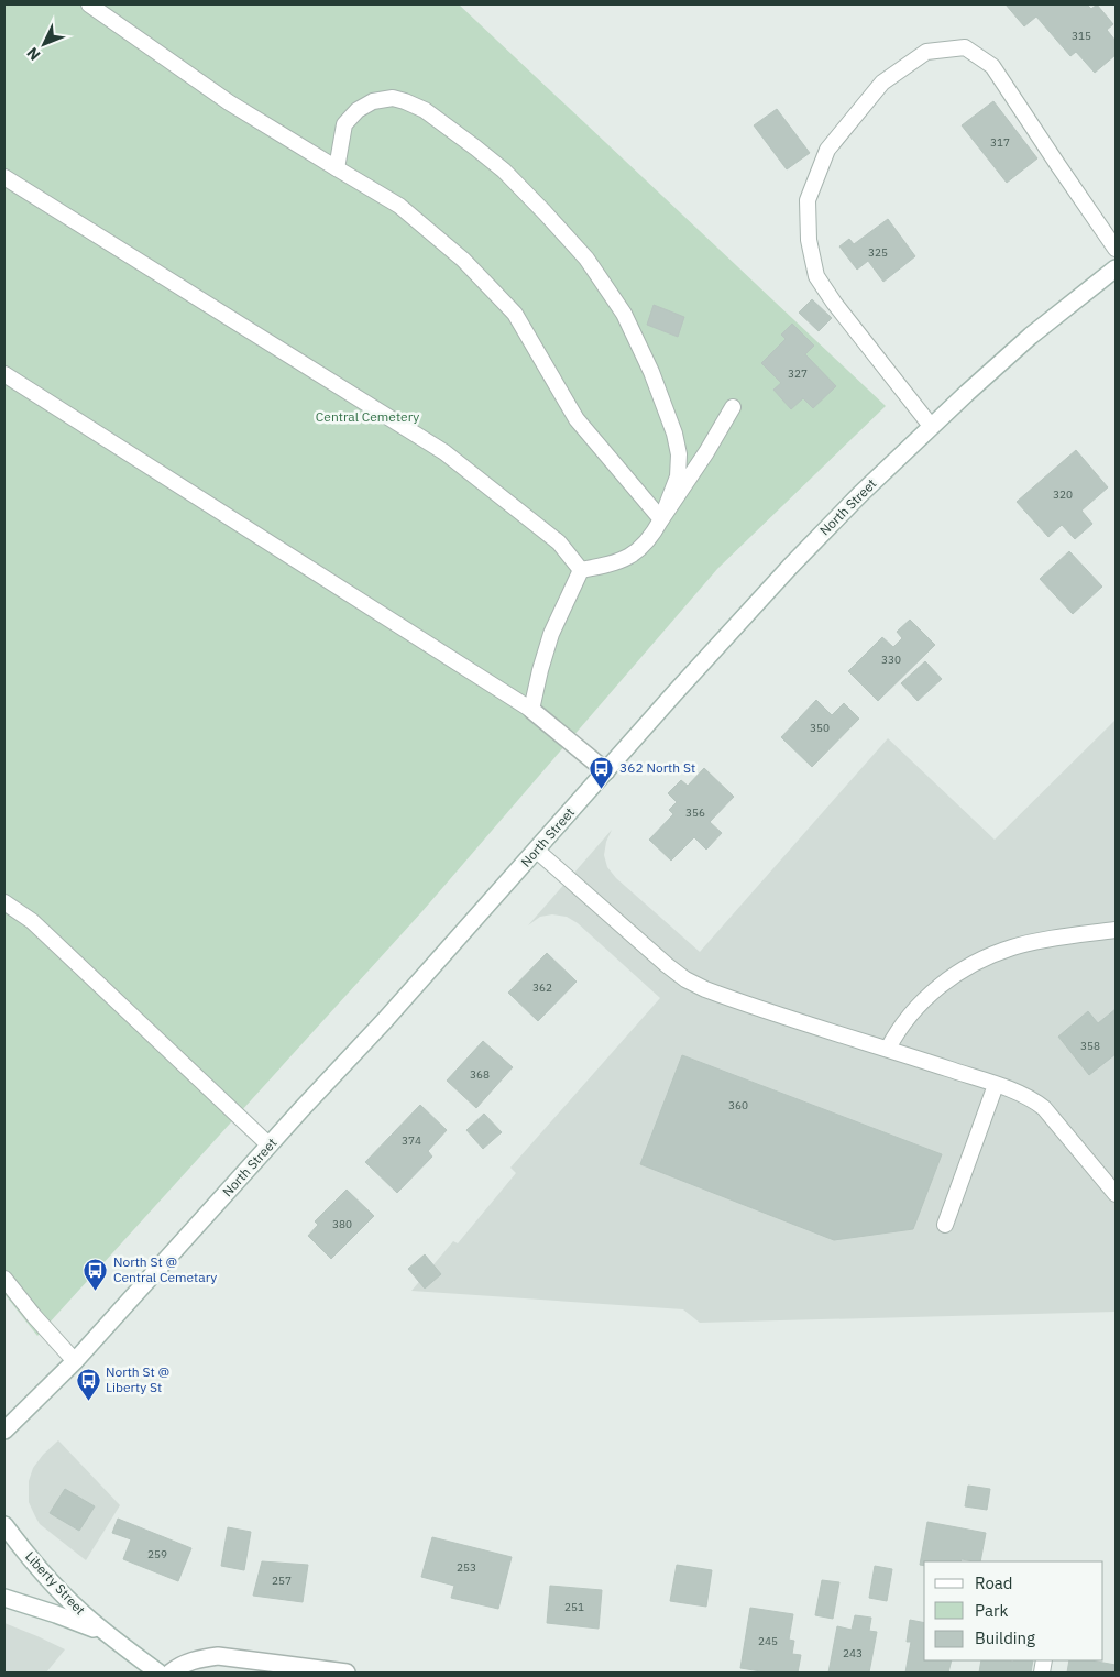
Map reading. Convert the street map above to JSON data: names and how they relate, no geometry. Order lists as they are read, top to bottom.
{
  "streets": {
    "main road": ["North Street", "Liberty Street"]
  },
  "parks": ["Central Cemetery"],
  "places": {
    "bus stop": ["362 North St", "North St @ Central Cemetary", "North St @ Liberty St"]
  },
  "house_numbers": [
    "315",
    "317",
    "325",
    "327",
    "320",
    "330",
    "350",
    "356",
    "362",
    "358",
    "368",
    "360",
    "374",
    "380",
    "259",
    "253",
    "257",
    "251",
    "245",
    "243"
  ],
  "legend": ["Road", "Park", "Building"],
  "north": "bottom left"
}
